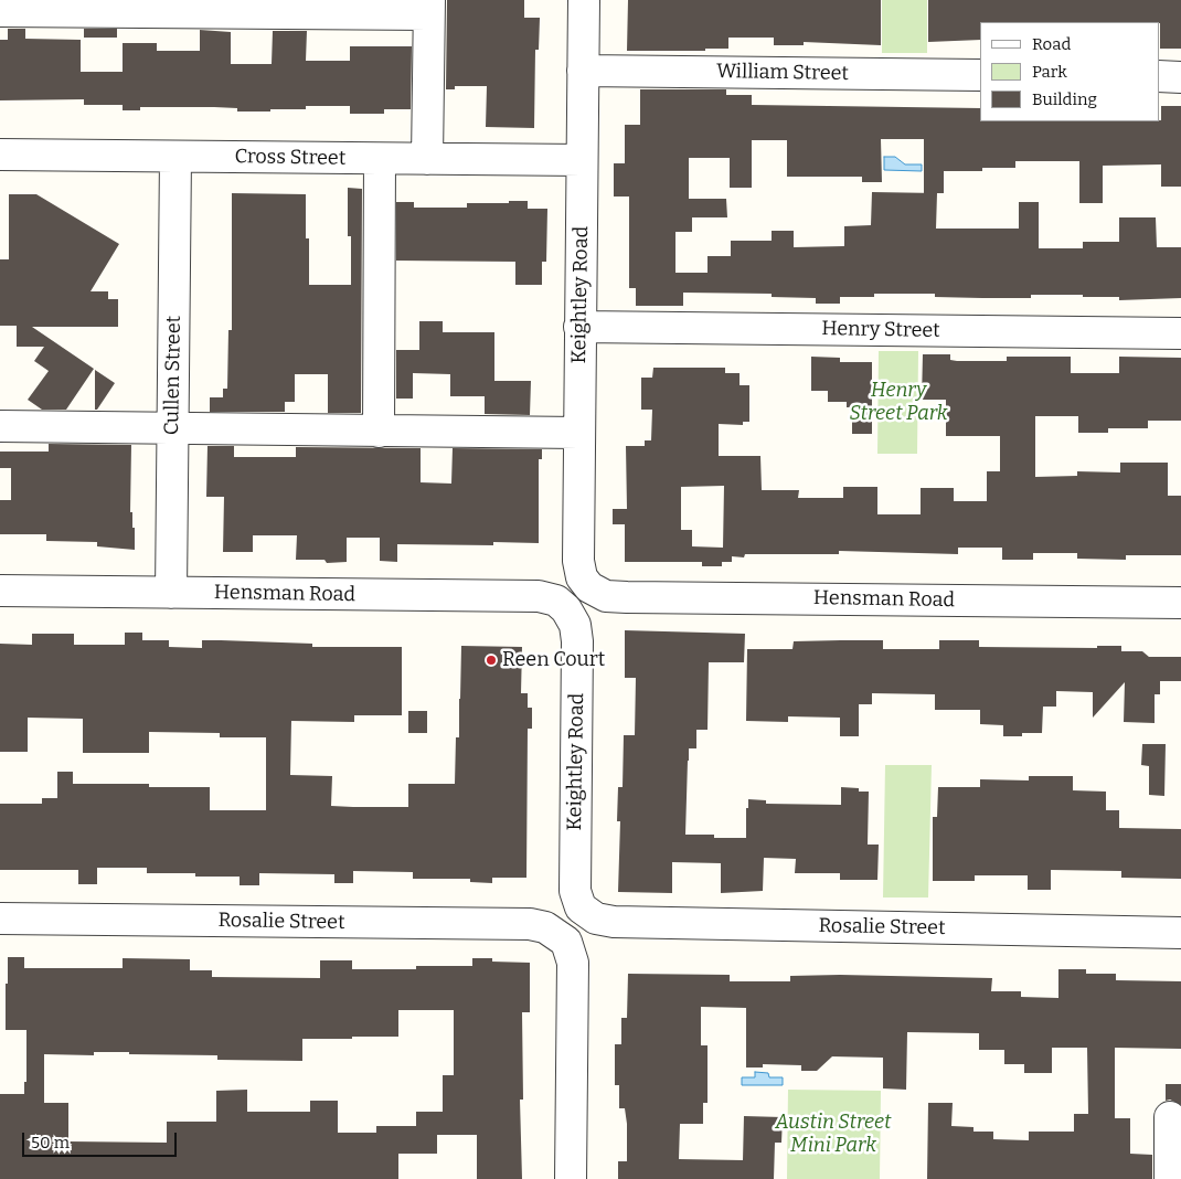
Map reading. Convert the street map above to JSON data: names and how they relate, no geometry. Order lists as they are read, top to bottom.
{
  "streets": {
    "street": [
      "William Street",
      "Cross Street",
      "Keightley Road",
      "Henry Street",
      "Cullen Street",
      "Hensman Road",
      "Rosalie Street"
    ]
  },
  "crossings": [
    ["William Street", "Keightley Road"],
    ["Cross Street", "Keightley Road"],
    ["Cross Street", "Cullen Street"],
    ["Keightley Road", "Henry Street"],
    ["Keightley Road", "Hensman Road"],
    ["Keightley Road", "Rosalie Street"],
    ["Cullen Street", "Hensman Road"]
  ],
  "parks": ["Henry Street Park", "Austin Street Mini Park"],
  "places": ["Reen Court"],
  "legend": ["Road", "Park", "Building"],
  "scale_bar": "50 m"
}
